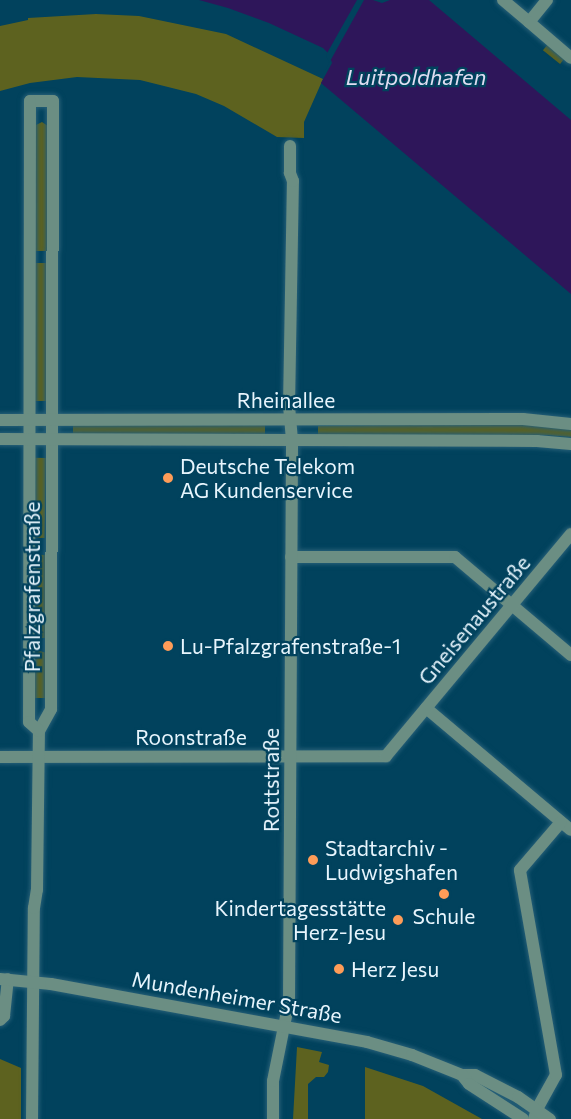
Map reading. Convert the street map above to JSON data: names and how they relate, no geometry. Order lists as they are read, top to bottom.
{
  "streets": {
    "street": [
      "Rheinallee",
      "Pfalzgrafenstraße",
      "Gneisenaustraße",
      "Roonstraße",
      "Rottstraße",
      "Mundenheimer Straße"
    ]
  },
  "crossings": [
    ["Rheinallee", "Pfalzgrafenstraße"],
    ["Rheinallee", "Rottstraße"],
    ["Pfalzgrafenstraße", "Roonstraße"],
    ["Pfalzgrafenstraße", "Mundenheimer Straße"],
    ["Gneisenaustraße", "Roonstraße"],
    ["Roonstraße", "Rottstraße"],
    ["Rottstraße", "Mundenheimer Straße"]
  ],
  "water": ["Luitpoldhafen"],
  "places": [
    "Deutsche Telekom AG Kundenservice",
    "Lu-Pfalzgrafenstraße-1",
    "Stadtarchiv - Ludwigshafen",
    "Schule",
    "Kindertagesstätte Herz-Jesu",
    "Herz Jesu"
  ]
}
